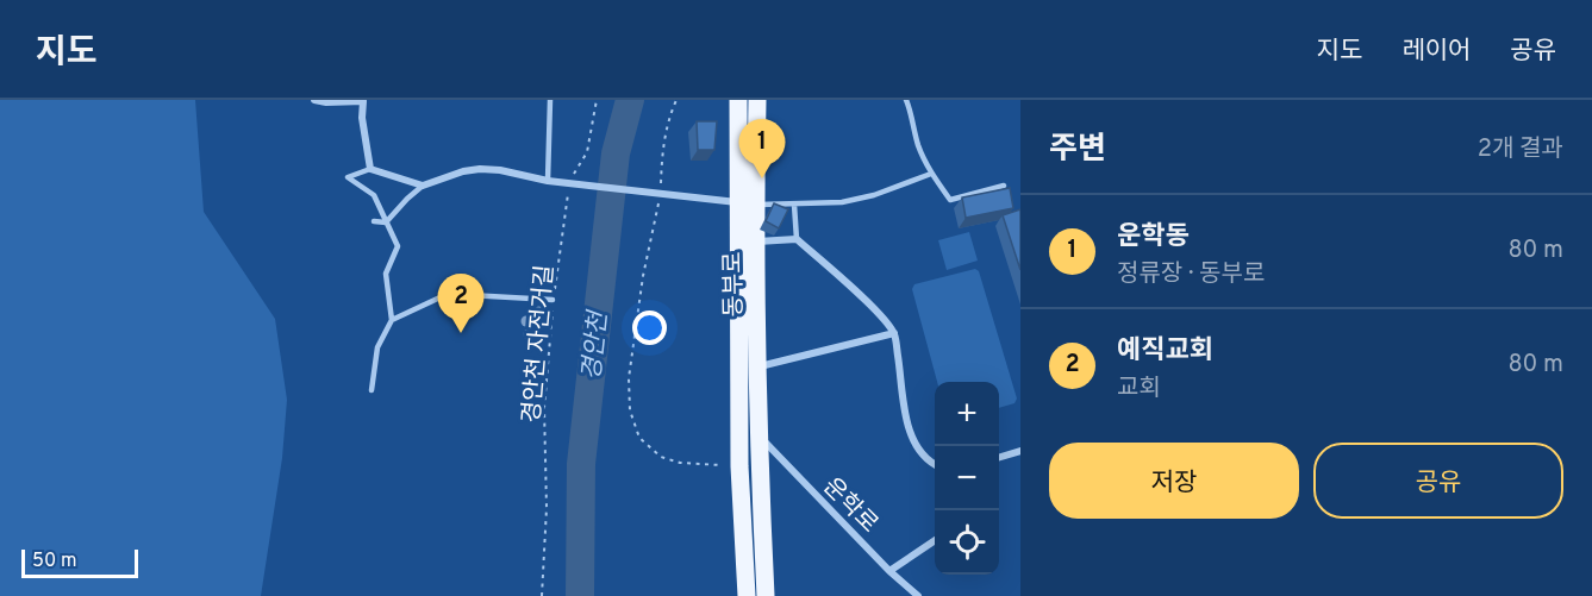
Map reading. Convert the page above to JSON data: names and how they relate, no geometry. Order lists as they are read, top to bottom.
{
  "streets": {
    "main road": ["동부로"],
    "street": ["운학로"],
    "path": ["경안천 자전거길"]
  },
  "crossings": [
    ["동부로", "운학로"]
  ],
  "water": ["경안천"],
  "scale_bar": "50 m",
  "page": {
    "header": "지도",
    "nav": ["지도", "레이어", "공유"],
    "heading": ["주변", "2개 결과"],
    "pins": ["1", "2"],
    "list": [
      {
        "mark": "1",
        "name": "운학동",
        "note": "정류장 · 동부로",
        "value": "80 m"
      },
      {
        "mark": "2",
        "name": "예직교회",
        "note": "교회",
        "value": "80 m"
      }
    ],
    "map_buttons": ["+", "−"],
    "buttons": ["저장", "공유"],
    "scale": "50 m"
  }
}
